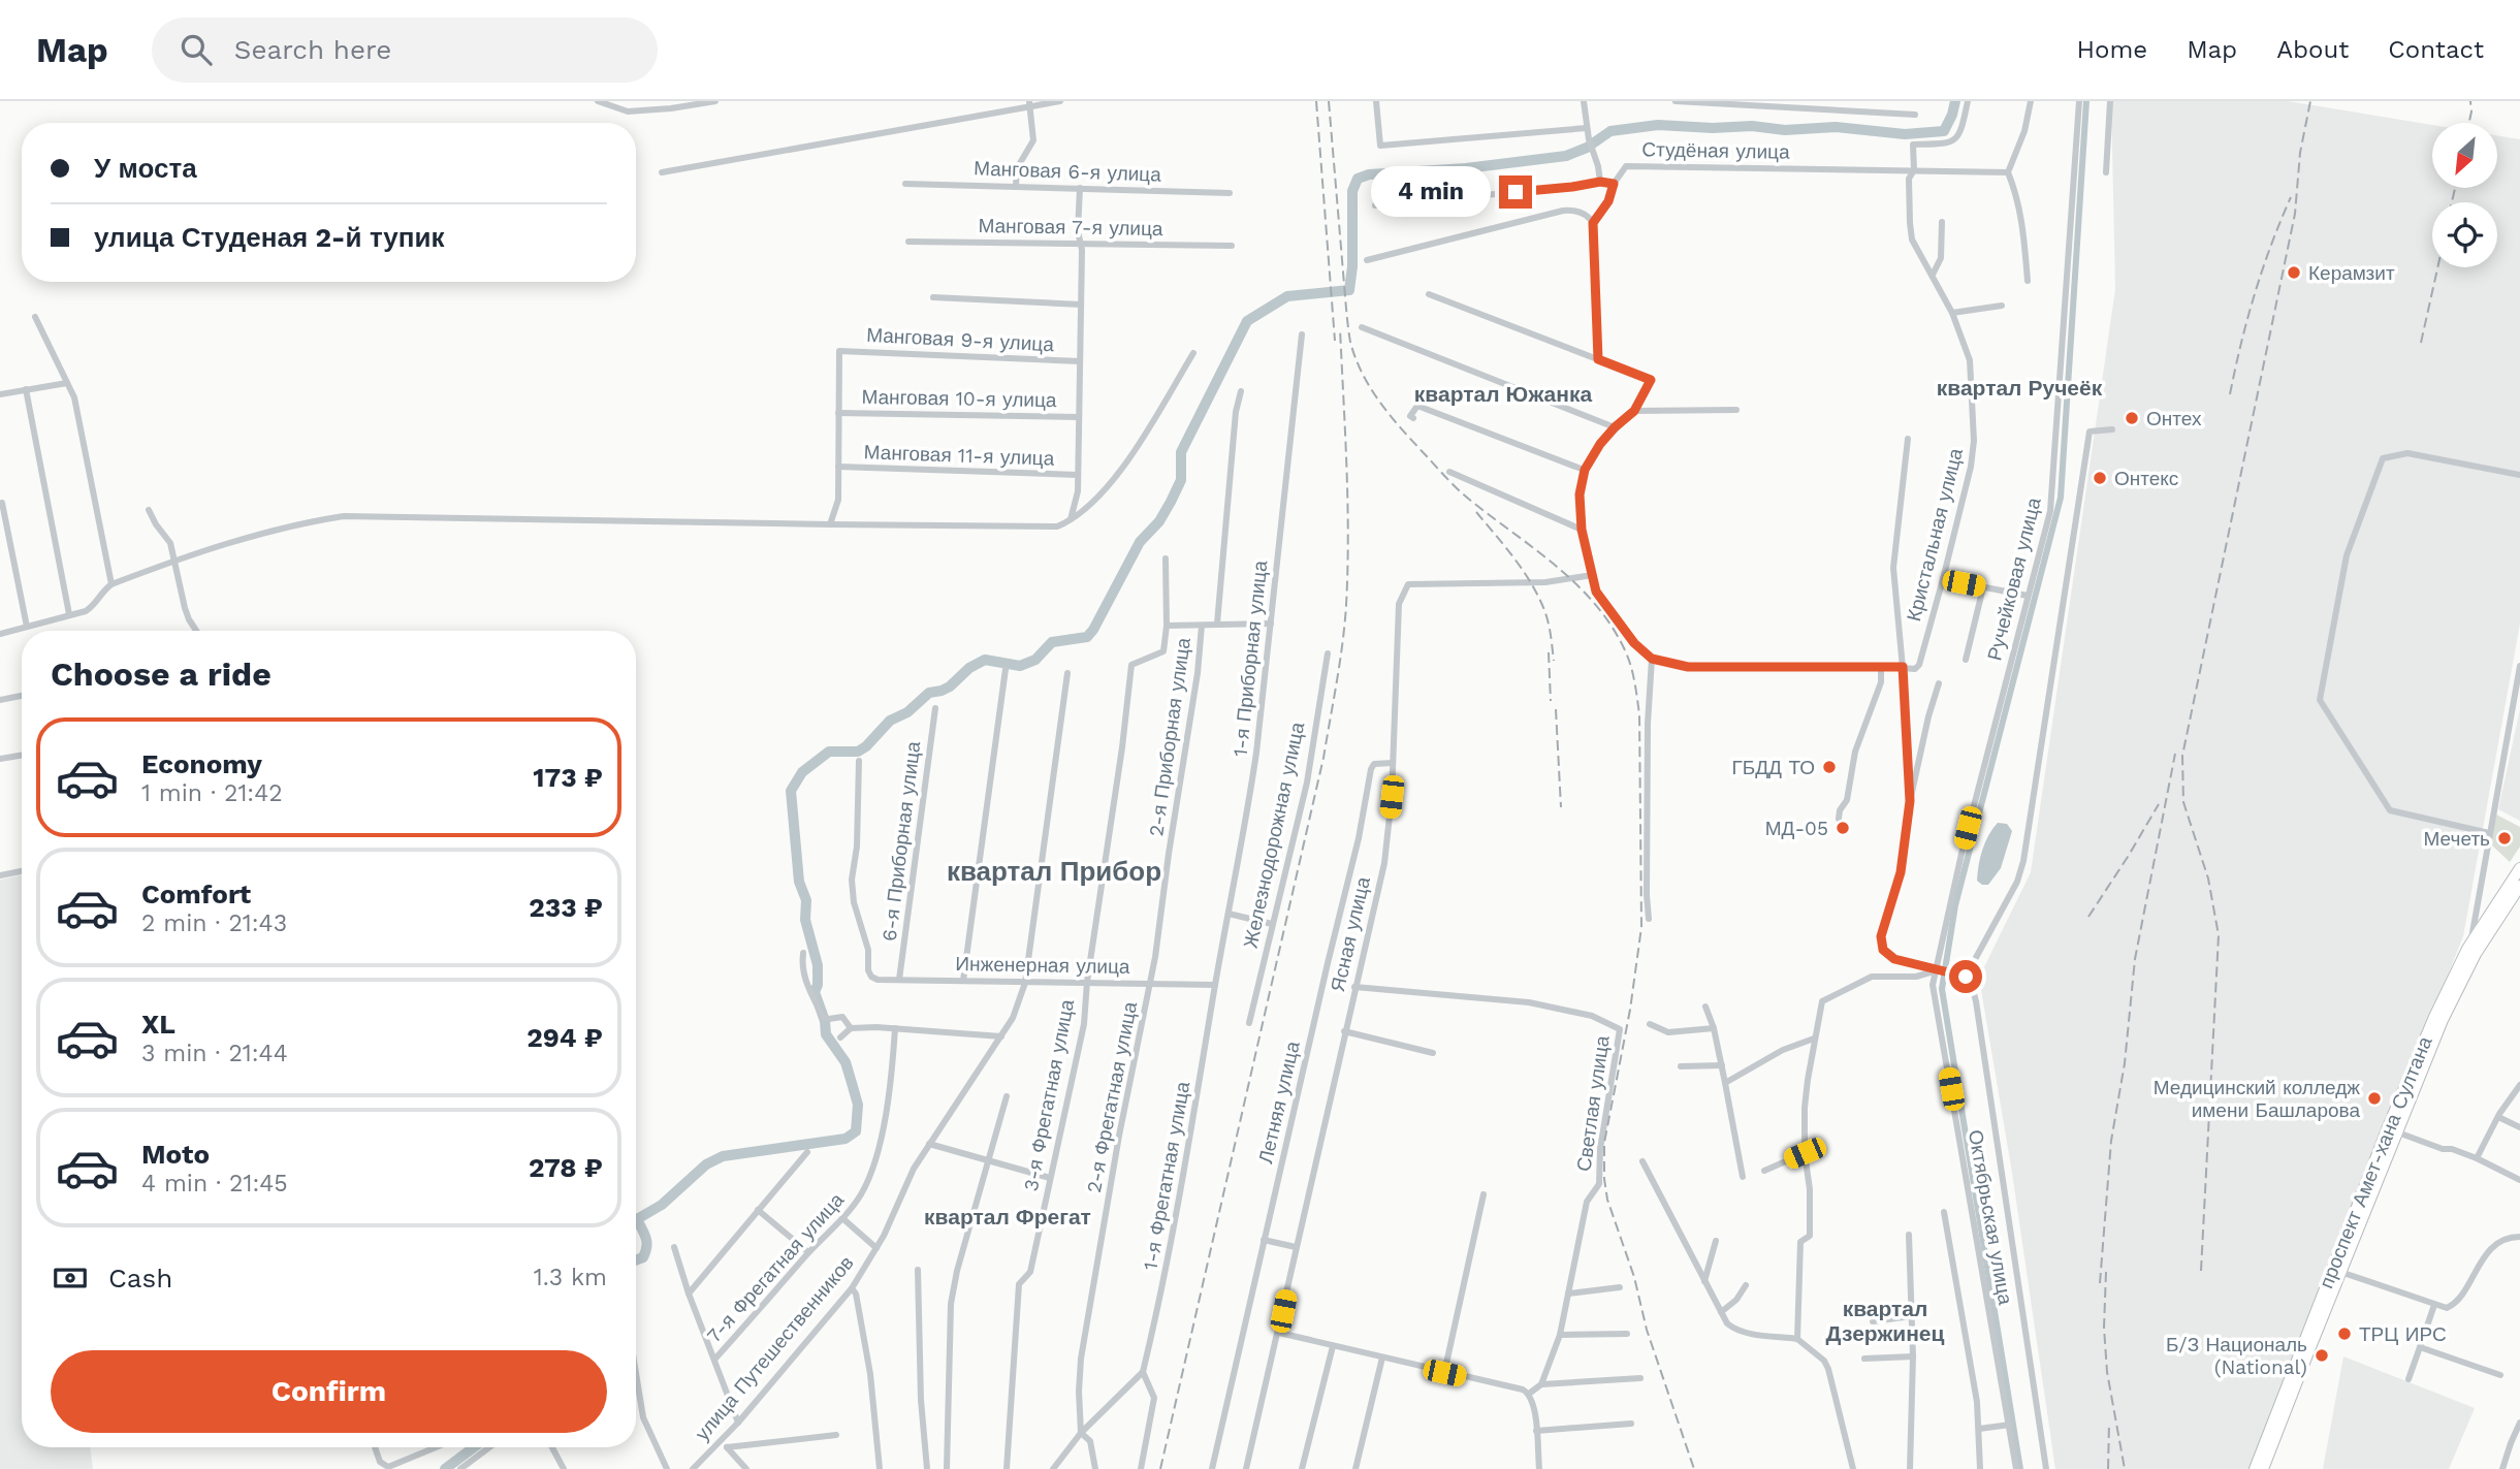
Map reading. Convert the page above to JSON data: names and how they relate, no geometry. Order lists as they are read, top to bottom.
{
  "streets": {
    "main road": ["проспект Амет-хана Султана"],
    "street": [
      "Студёная улица",
      "Манговая 6-я улица",
      "Манговая 7-я улица",
      "Манговая 9-я улица",
      "Манговая 10-я улица",
      "Манговая 11-я улица",
      "Кристальная улица",
      "Ручейковая улица",
      "1-я Приборная улица",
      "2-я Приборная улица",
      "Железнодорожная улица",
      "6-я Приборная улица",
      "Ясная улица",
      "Инженерная улица",
      "3-я Фрегатная улица",
      "2-я Фрегатная улица",
      "Летняя улица",
      "Светлая улица",
      "1-я Фрегатная улица",
      "Октябрьская улица",
      "7-я Фрегатная улица",
      "улица Путешественников"
    ]
  },
  "crossings": [
    ["Студёная улица", "Кристальная улица"],
    ["Манговая 9-я улица", "Манговая 10-я улица"],
    ["Ручейковая улица", "Октябрьская улица"],
    ["1-я Приборная улица", "Инженерная улица"],
    ["1-я Приборная улица", "1-я Фрегатная улица"],
    ["2-я Приборная улица", "Инженерная улица"],
    ["2-я Приборная улица", "2-я Фрегатная улица"],
    ["6-я Приборная улица", "Инженерная улица"],
    ["Ясная улица", "Летняя улица"],
    ["Ясная улица", "Светлая улица"],
    ["Инженерная улица", "3-я Фрегатная улица"],
    ["Инженерная улица", "2-я Фрегатная улица"],
    ["Инженерная улица", "1-я Фрегатная улица"],
    ["Инженерная улица", "улица Путешественников"]
  ],
  "districts": [
    "квартал Ручеёк",
    "квартал Южанка",
    "квартал Прибор",
    "квартал Фрегат",
    "квартал Дзержинец"
  ],
  "places": [
    "Керамзит",
    "Онтех",
    "Онтекс",
    "ГБДД ТО",
    "МД-05",
    "Мечеть",
    "Медицинский колледж имени Башларова",
    "ТРЦ ИРС",
    "Б/З Националь (National)"
  ],
  "north": "bottom left",
  "page": {
    "header": "Map",
    "search": "Search here",
    "nav": [
      "Home",
      "Map",
      "About",
      "Contact"
    ],
    "banner": ["У моста", "улица Студеная 2-й тупик"],
    "bubble": "4 min",
    "heading": "Choose a ride",
    "list": [
      {
        "name": "Economy",
        "note": "1 min · 21:42",
        "value": "173 ₽"
      },
      {
        "name": "Comfort",
        "note": "2 min · 21:43",
        "value": "233 ₽"
      },
      {
        "name": "XL",
        "note": "3 min · 21:44",
        "value": "294 ₽"
      },
      {
        "name": "Moto",
        "note": "4 min · 21:45",
        "value": "278 ₽"
      }
    ],
    "pay": ["Cash", "1.3 km"],
    "buttons": "Confirm"
  }
}
